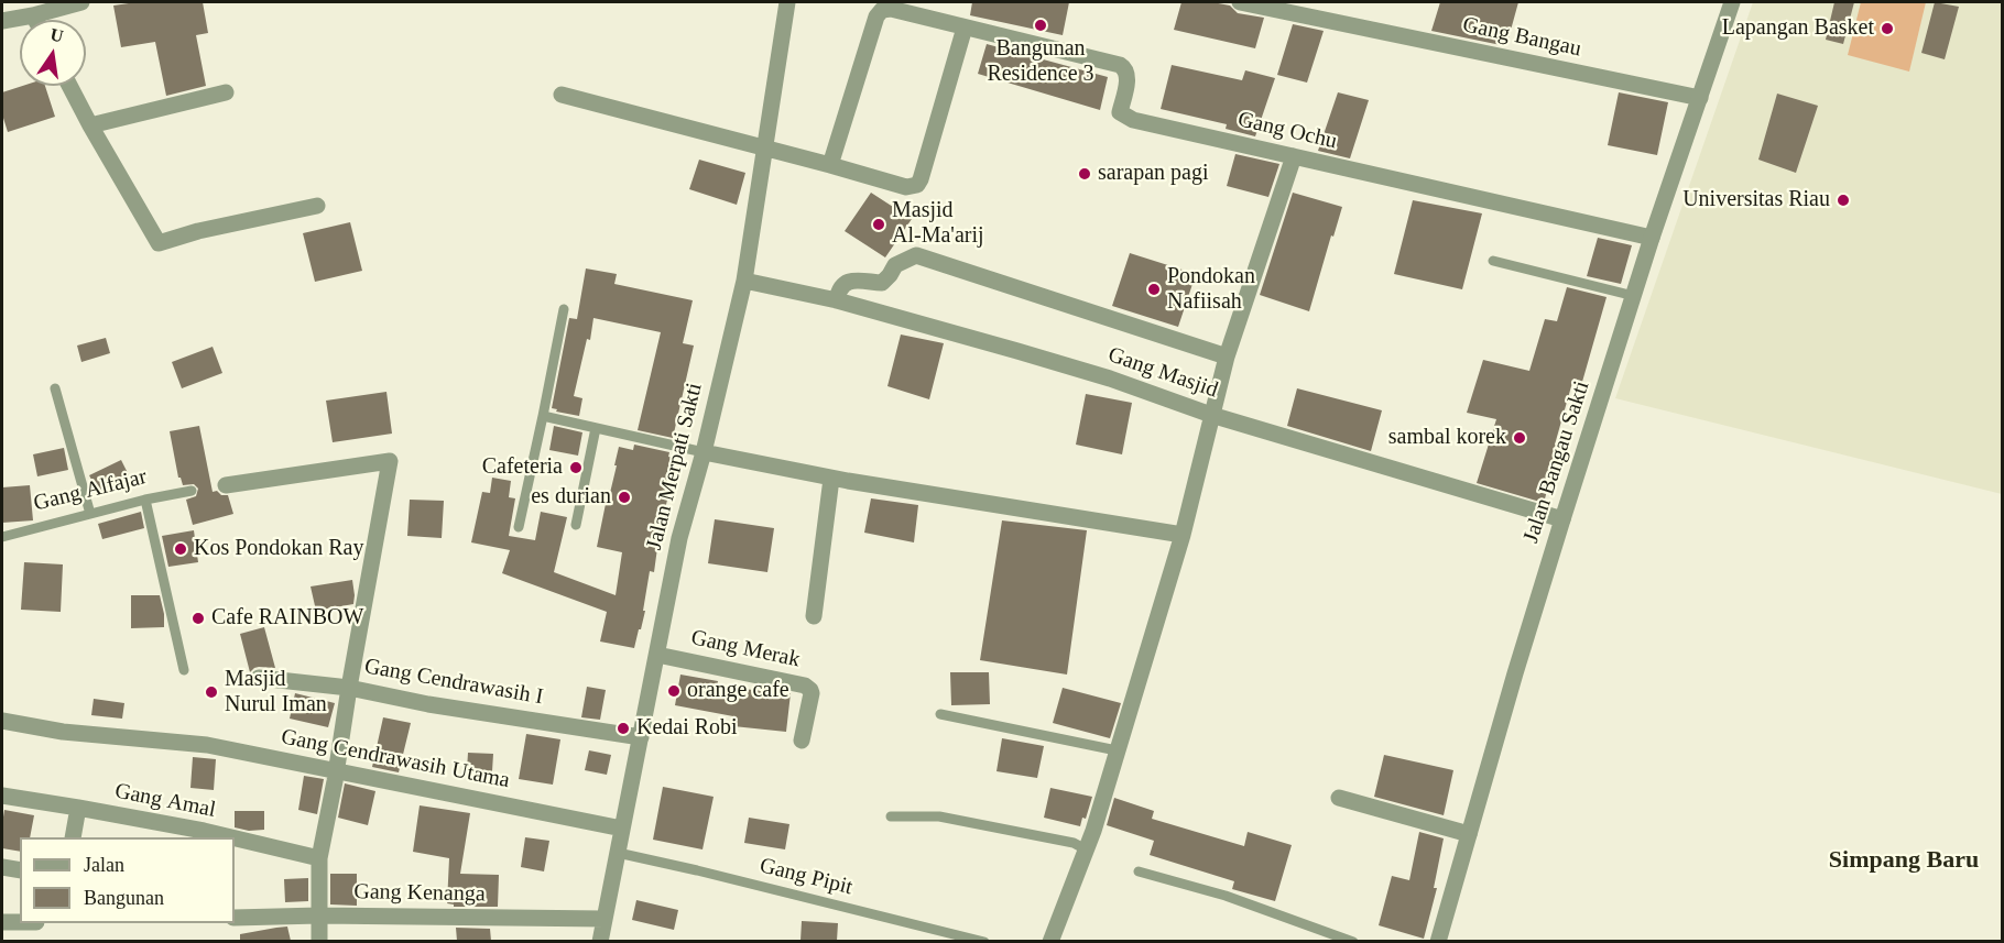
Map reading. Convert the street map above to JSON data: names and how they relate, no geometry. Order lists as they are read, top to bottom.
{
  "streets": {
    "street": [
      "Gang Bangau",
      "Gang Ochu",
      "Gang Masjid",
      "Jalan Bangau Sakti",
      "Jalan Merpati Sakti",
      "Gang Merak",
      "Gang Cendrawasih I",
      "Gang Cendrawasih Utama",
      "Gang Amal",
      "Gang Kenanga"
    ],
    "lane": ["Gang Alfajar", "Gang Pipit"]
  },
  "crossings": [
    ["Gang Bangau", "Jalan Bangau Sakti"],
    ["Gang Ochu", "Jalan Bangau Sakti"],
    ["Gang Masjid", "Jalan Bangau Sakti"],
    ["Gang Masjid", "Jalan Merpati Sakti"],
    ["Jalan Merpati Sakti", "Gang Merak"],
    ["Jalan Merpati Sakti", "Gang Cendrawasih I"],
    ["Jalan Merpati Sakti", "Gang Cendrawasih Utama"],
    ["Jalan Merpati Sakti", "Gang Pipit"],
    ["Jalan Merpati Sakti", "Gang Kenanga"]
  ],
  "districts": ["Simpang Baru"],
  "places": [
    "Bangunan Residence 3",
    "Lapangan Basket",
    "sarapan pagi",
    "Universitas Riau",
    "Masjid Al-Ma'arij",
    "Pondokan Nafiisah",
    "sambal korek",
    "Cafeteria",
    "es durian",
    "Kos Pondokan Ray",
    "Cafe RAINBOW",
    "orange cafe",
    "Masjid Nurul Iman",
    "Kedai Robi"
  ],
  "legend": ["Jalan", "Bangunan"],
  "north": "top"
}
